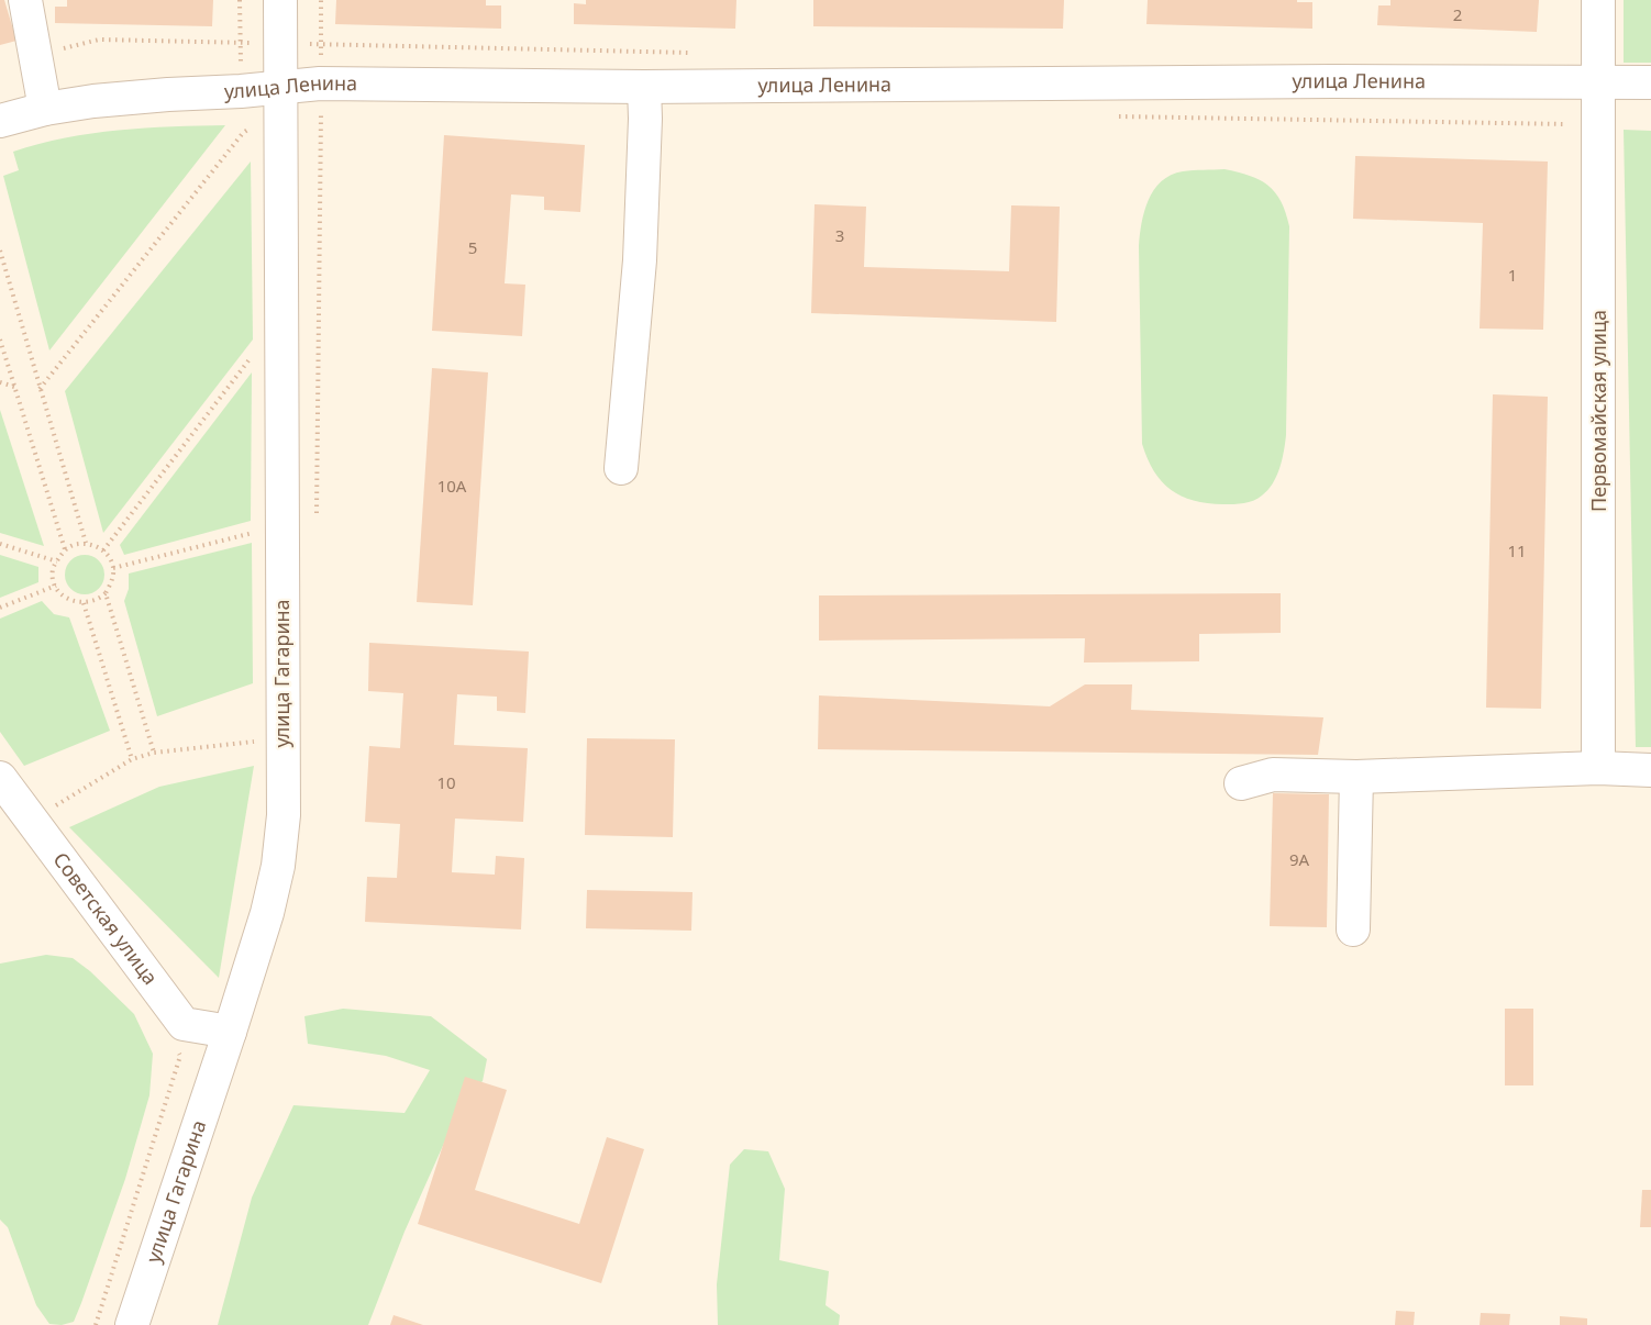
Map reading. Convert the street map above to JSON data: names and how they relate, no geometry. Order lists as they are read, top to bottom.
{
  "streets": {
    "street": [
      "улица Ленина",
      "Первомайская улица",
      "улица Гагарина",
      "Советская улица"
    ]
  },
  "crossings": [
    ["улица Ленина", "Первомайская улица"],
    ["улица Ленина", "улица Гагарина"],
    ["улица Гагарина", "Советская улица"]
  ],
  "house_numbers": [
    "2",
    "3",
    "5",
    "1",
    "10А",
    "11",
    "10",
    "9А"
  ]
}
